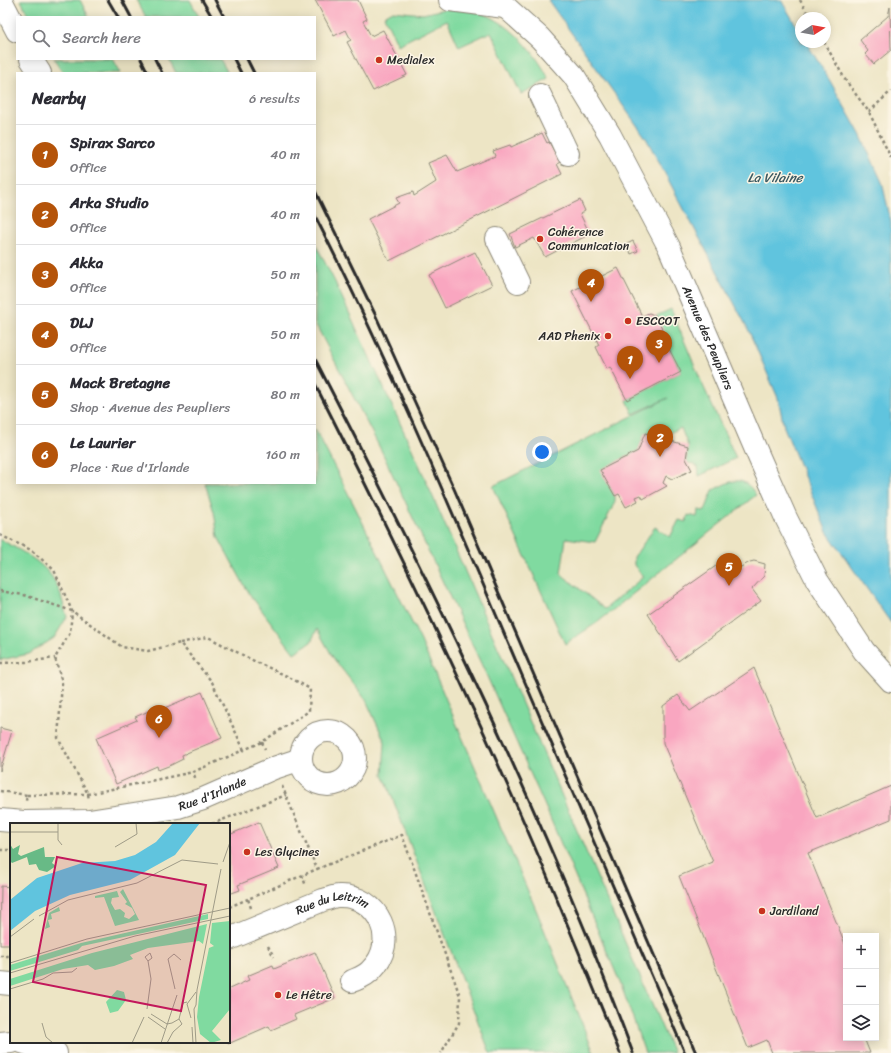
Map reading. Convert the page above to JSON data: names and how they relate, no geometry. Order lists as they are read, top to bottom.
{
  "streets": {
    "street": ["Avenue des Peupliers", "Rue d'Irlande", "Rue du Leitrim"]
  },
  "water": ["La Vilaine"],
  "places": [
    "Medialex",
    "Cohérence Communication",
    "ESCCOT",
    "AAD Phenix",
    "Les Glycines",
    "Jardiland",
    "Le Hêtre"
  ],
  "north": "right",
  "page": {
    "search": "Search here",
    "heading": ["Nearby", "6 results"],
    "list": [
      {
        "mark": "1",
        "name": "Spirax Sarco",
        "note": "Office",
        "value": "40 m"
      },
      {
        "mark": "2",
        "name": "Arka Studio",
        "note": "Office",
        "value": "40 m"
      },
      {
        "mark": "3",
        "name": "Akka",
        "note": "Office",
        "value": "50 m"
      },
      {
        "mark": "4",
        "name": "DLJ",
        "note": "Office",
        "value": "50 m"
      },
      {
        "mark": "5",
        "name": "Mack Bretagne",
        "note": "Shop · Avenue des Peupliers",
        "value": "80 m"
      },
      {
        "mark": "6",
        "name": "Le Laurier",
        "note": "Place · Rue d'Irlande",
        "value": "160 m"
      }
    ],
    "pins": [
      "4",
      "3",
      "1",
      "2",
      "5",
      "6"
    ],
    "map_buttons": ["+", "−"]
  }
}
